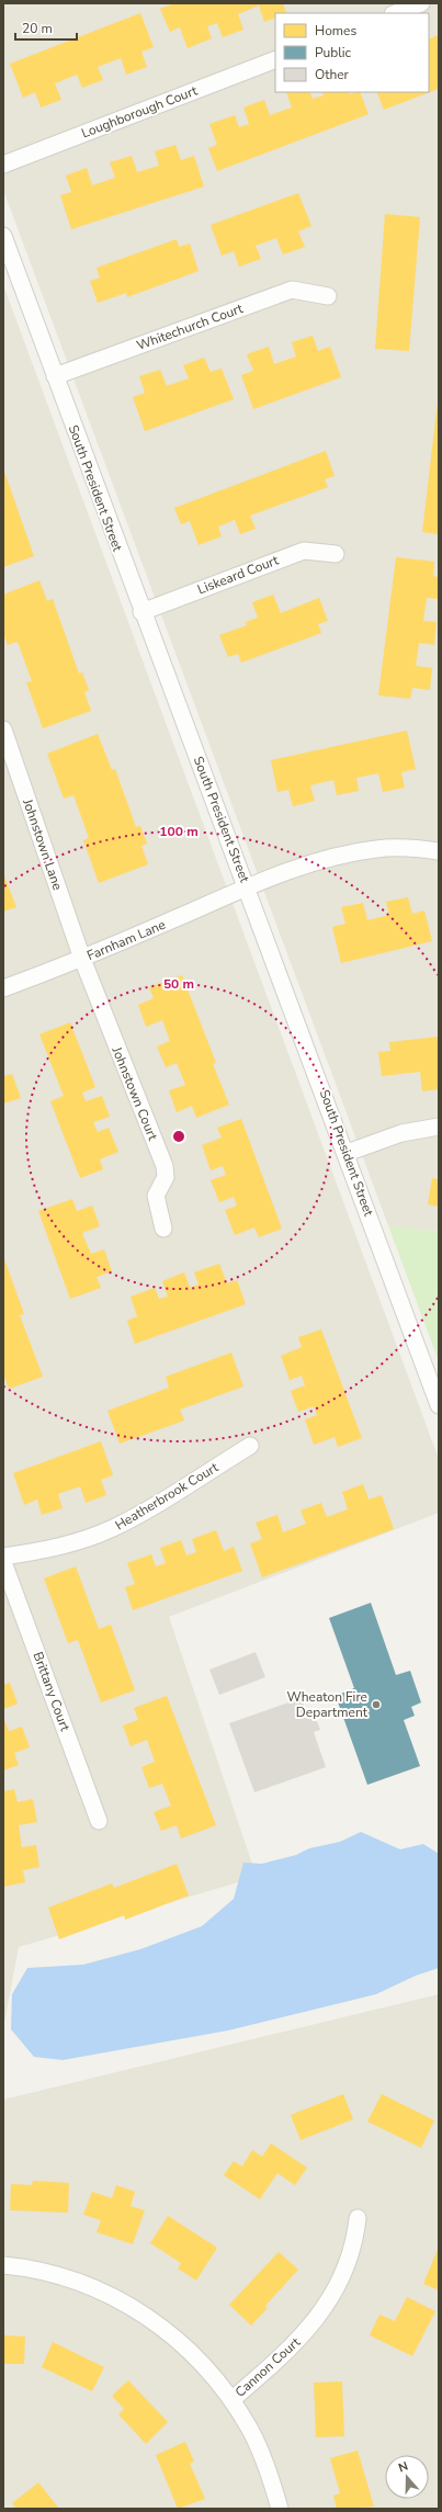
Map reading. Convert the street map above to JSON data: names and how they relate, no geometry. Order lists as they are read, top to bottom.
{
  "streets": {
    "street": [
      "Loughborough Court",
      "Whitechurch Court",
      "South President Street",
      "Liskeard Court",
      "Johnstown Lane",
      "Farnham Lane",
      "Johnstown Court",
      "Heatherbrook Court",
      "Brittany Court",
      "Cannon Court"
    ]
  },
  "crossings": [
    ["Whitechurch Court", "South President Street"],
    ["South President Street", "Liskeard Court"],
    ["South President Street", "Farnham Lane"],
    ["Johnstown Lane", "Farnham Lane"],
    ["Johnstown Lane", "Johnstown Court"],
    ["Farnham Lane", "Johnstown Court"]
  ],
  "places": ["Wheaton Fire Department"],
  "legend": ["Homes", "Public", "Other"],
  "scale_bar": "20 m",
  "north": "top",
  "rings": ["100 m", "50 m"]
}
